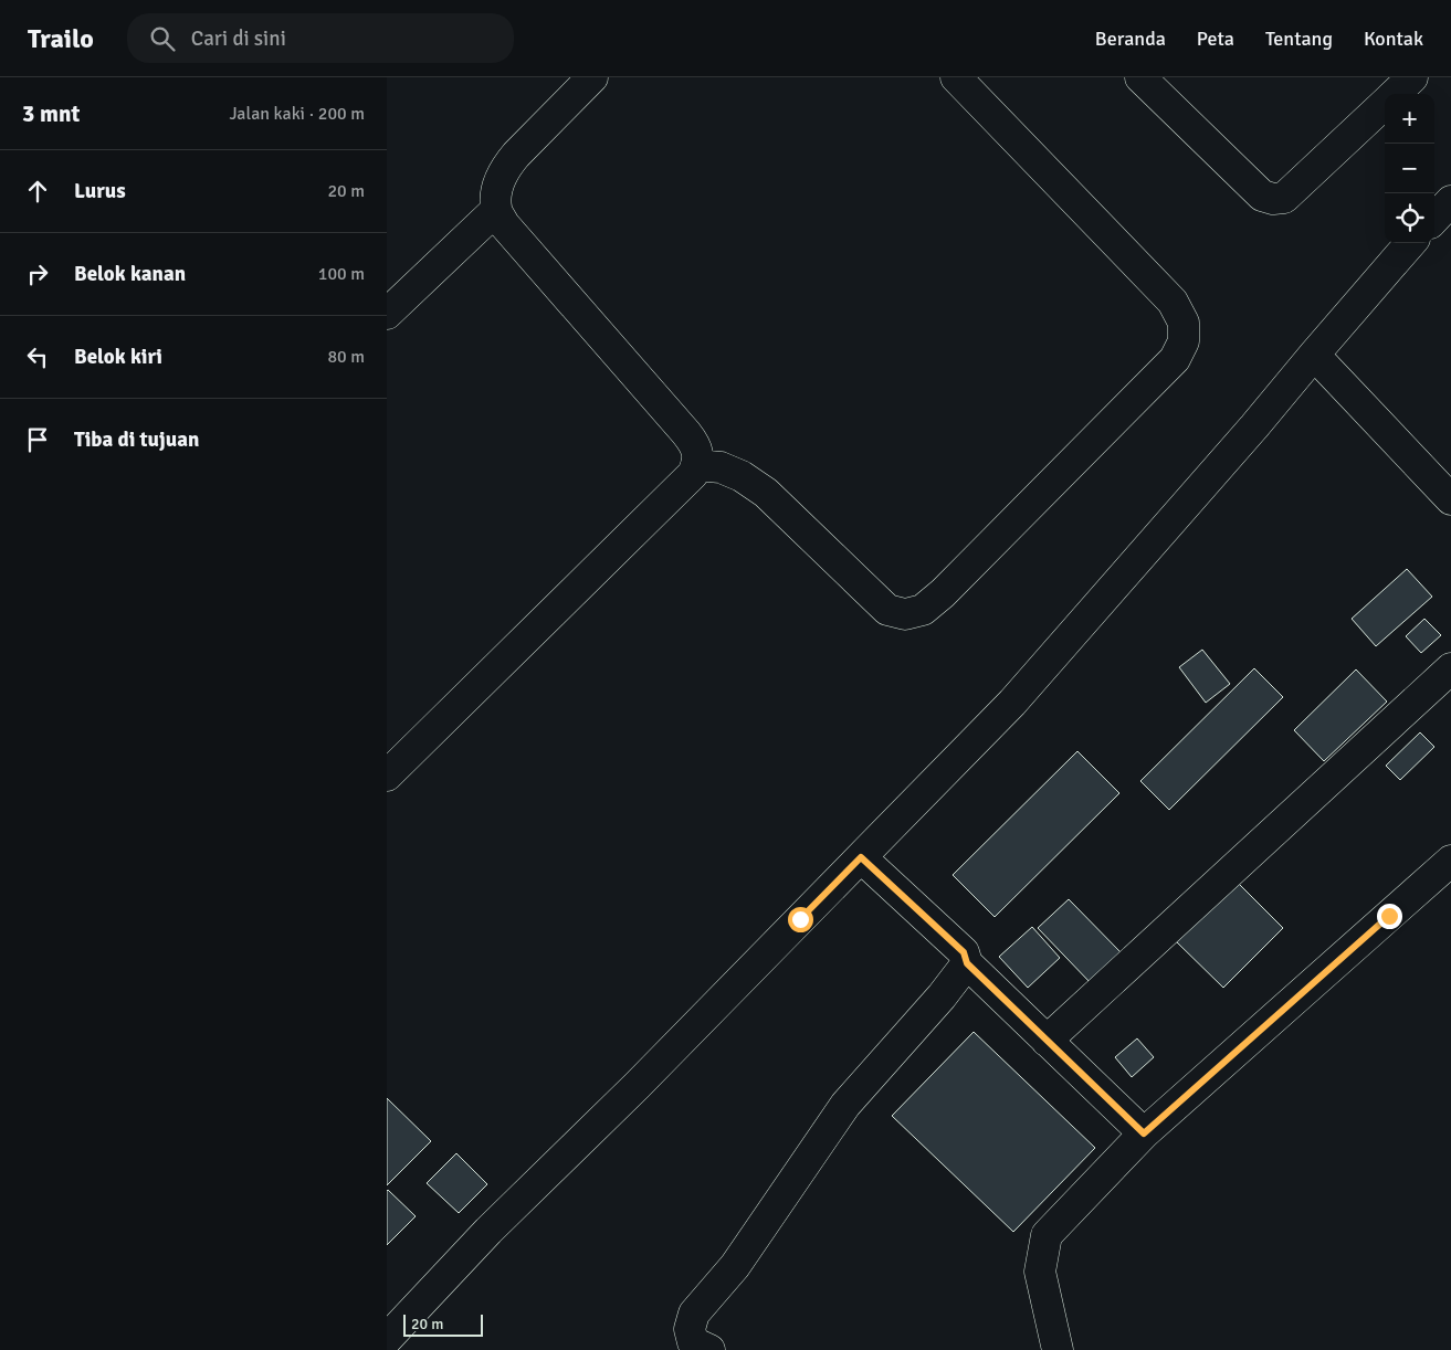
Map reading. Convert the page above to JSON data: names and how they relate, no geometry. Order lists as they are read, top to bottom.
{
  "scale_bar": "20 m",
  "page": {
    "header": "Trailo",
    "search": "Cari di sini",
    "nav": [
      "Beranda",
      "Peta",
      "Tentang",
      "Kontak"
    ],
    "heading": ["3 mnt", "Jalan kaki · 200 m"],
    "map_buttons": ["+", "−"],
    "list": [
      ["Lurus", "20 m"],
      ["Belok kanan", "100 m"],
      ["Belok kiri", "80 m"],
      "Tiba di tujuan"
    ],
    "scale": "20 m"
  }
}
